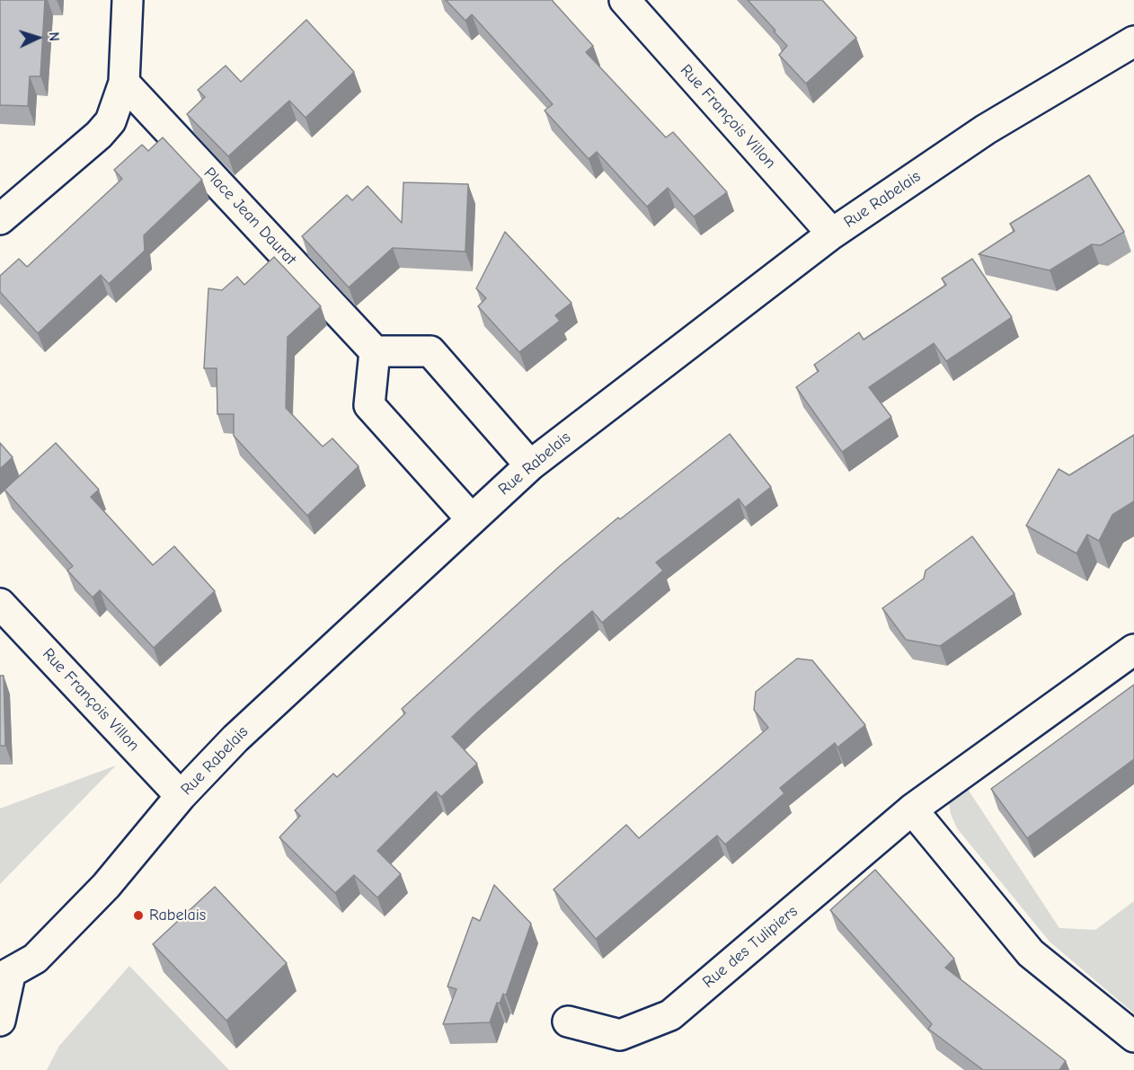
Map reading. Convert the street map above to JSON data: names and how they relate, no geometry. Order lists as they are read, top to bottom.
{
  "streets": {
    "street": [
      "Rue François Villon",
      "Rue Rabelais",
      "Place Jean Daurat",
      "Rue des Tulipiers"
    ]
  },
  "crossings": [
    ["Rue François Villon", "Rue Rabelais"]
  ],
  "places": ["Rabelais"],
  "north": "right"
}
